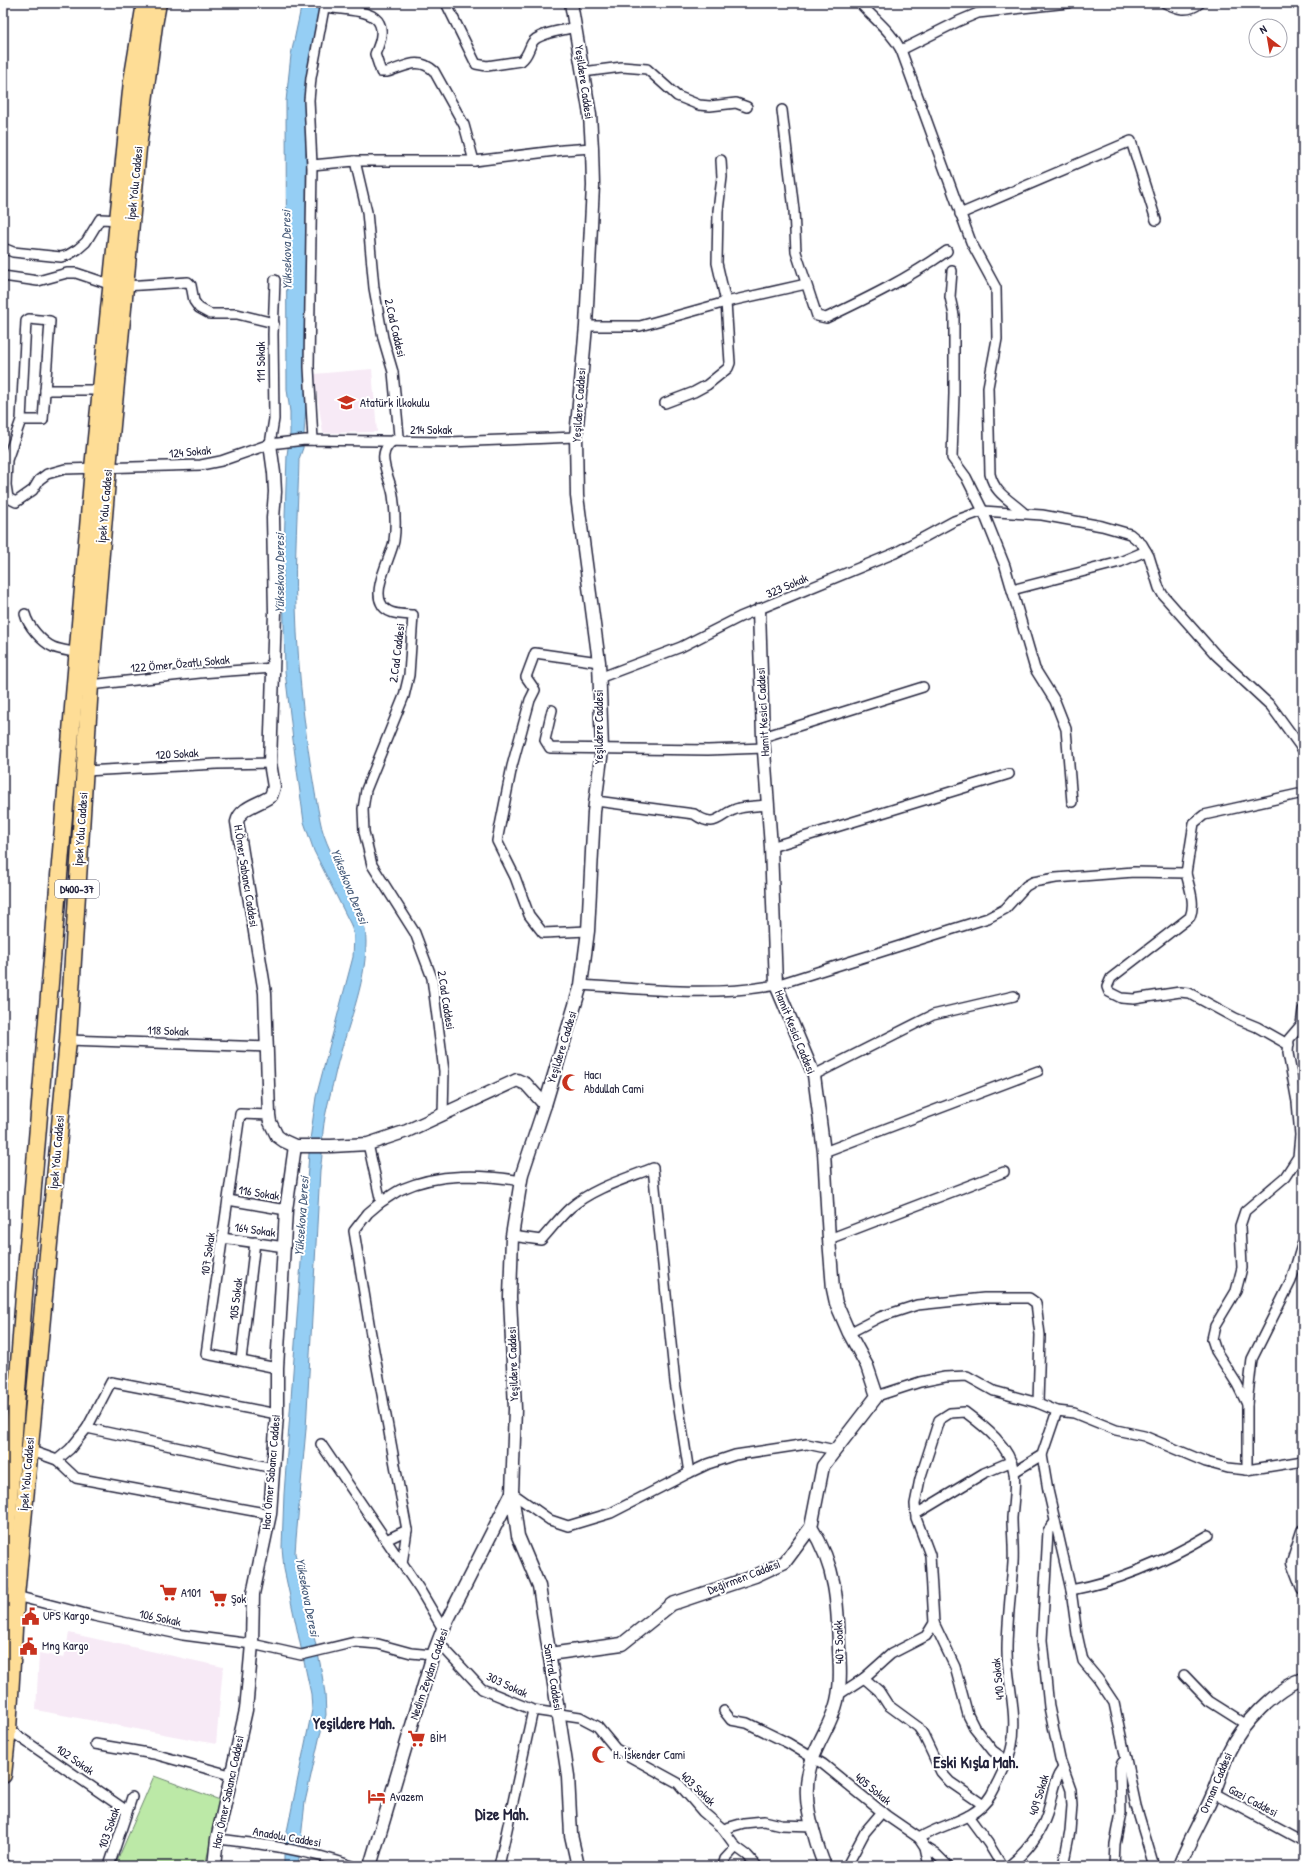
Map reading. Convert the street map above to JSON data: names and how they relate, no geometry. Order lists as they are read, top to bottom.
{
  "streets": {
    "highway": ["İpek Yolu Caddesi", "D400-37"],
    "street": [
      "Yeşildere Caddesi",
      "2.Cad Caddesi",
      "111 Sokak",
      "214 Sokak",
      "124 Sokak",
      "323 Sokak",
      "122 Ömer Özatlı Sokak",
      "Hamit Kesici Caddesi",
      "120 Sokak",
      "H.Ömer Sabancı Caddesi",
      "118 Sokak",
      "116 Sokak",
      "164 Sokak",
      "107 Sokak",
      "105 Sokak",
      "Hacı Ömer Sabancı Caddesi",
      "Değirmen Caddesi",
      "106 Sokak",
      "407 Soakk",
      "Nedim Zeydan Caddesi",
      "Santral Caddesi",
      "410 Sokak",
      "303 Sokak",
      "102 Sokak",
      "Orman Caddesi",
      "403 Sokak",
      "405 Sokak",
      "409 Sokak",
      "Gazi Caddesi",
      "103 Sokak",
      "Anadolu Caddesi"
    ]
  },
  "crossings": [
    ["Yeşildere Caddesi", "214 Sokak"],
    ["Yeşildere Caddesi", "323 Sokak"],
    ["Yeşildere Caddesi", "Nedim Zeydan Caddesi"],
    ["Yeşildere Caddesi", "Santral Caddesi"],
    ["İpek Yolu Caddesi", "124 Sokak"],
    ["İpek Yolu Caddesi", "122 Ömer Özatlı Sokak"],
    ["İpek Yolu Caddesi", "120 Sokak"],
    ["İpek Yolu Caddesi", "118 Sokak"],
    ["İpek Yolu Caddesi", "106 Sokak"],
    ["İpek Yolu Caddesi", "102 Sokak"],
    ["2.Cad Caddesi", "214 Sokak"],
    ["111 Sokak", "124 Sokak"],
    ["111 Sokak", "H.Ömer Sabancı Caddesi"],
    ["214 Sokak", "124 Sokak"],
    ["124 Sokak", "H.Ömer Sabancı Caddesi"],
    ["323 Sokak", "Hamit Kesici Caddesi"],
    ["122 Ömer Özatlı Sokak", "H.Ömer Sabancı Caddesi"],
    ["Hamit Kesici Caddesi", "Değirmen Caddesi"],
    ["120 Sokak", "H.Ömer Sabancı Caddesi"],
    ["H.Ömer Sabancı Caddesi", "118 Sokak"],
    ["H.Ömer Sabancı Caddesi", "107 Sokak"],
    ["H.Ömer Sabancı Caddesi", "Hacı Ömer Sabancı Caddesi"],
    ["116 Sokak", "107 Sokak"],
    ["116 Sokak", "Hacı Ömer Sabancı Caddesi"],
    ["164 Sokak", "107 Sokak"],
    ["164 Sokak", "105 Sokak"],
    ["164 Sokak", "Hacı Ömer Sabancı Caddesi"],
    ["107 Sokak", "105 Sokak"],
    ["107 Sokak", "Hacı Ömer Sabancı Caddesi"],
    ["Hacı Ömer Sabancı Caddesi", "106 Sokak"],
    ["Hacı Ömer Sabancı Caddesi", "Anadolu Caddesi"],
    ["Değirmen Caddesi", "407 Soakk"],
    ["Değirmen Caddesi", "Santral Caddesi"],
    ["106 Sokak", "Nedim Zeydan Caddesi"],
    ["407 Soakk", "405 Sokak"],
    ["Nedim Zeydan Caddesi", "Santral Caddesi"],
    ["Nedim Zeydan Caddesi", "303 Sokak"],
    ["Santral Caddesi", "303 Sokak"],
    ["Santral Caddesi", "403 Sokak"],
    ["410 Sokak", "405 Sokak"],
    ["303 Sokak", "403 Sokak"],
    ["102 Sokak", "103 Sokak"],
    ["Orman Caddesi", "Gazi Caddesi"]
  ],
  "districts": ["Yeşildere Mah.", "Eski Kışla Mah.", "Dize Mah."],
  "water": ["Yüksekova Deresi"],
  "places": {
    "school or university": ["Atatürk İlkokulu"],
    "mosque": ["Hacı Abdullah Cami", "H. İskender Cami"],
    "supermarket": ["A101", "Şok", "BİM"],
    "public building": ["UPS Kargo", "Mng Kargo"],
    "hotel": ["Avazem"]
  },
  "north": "top left"
}
